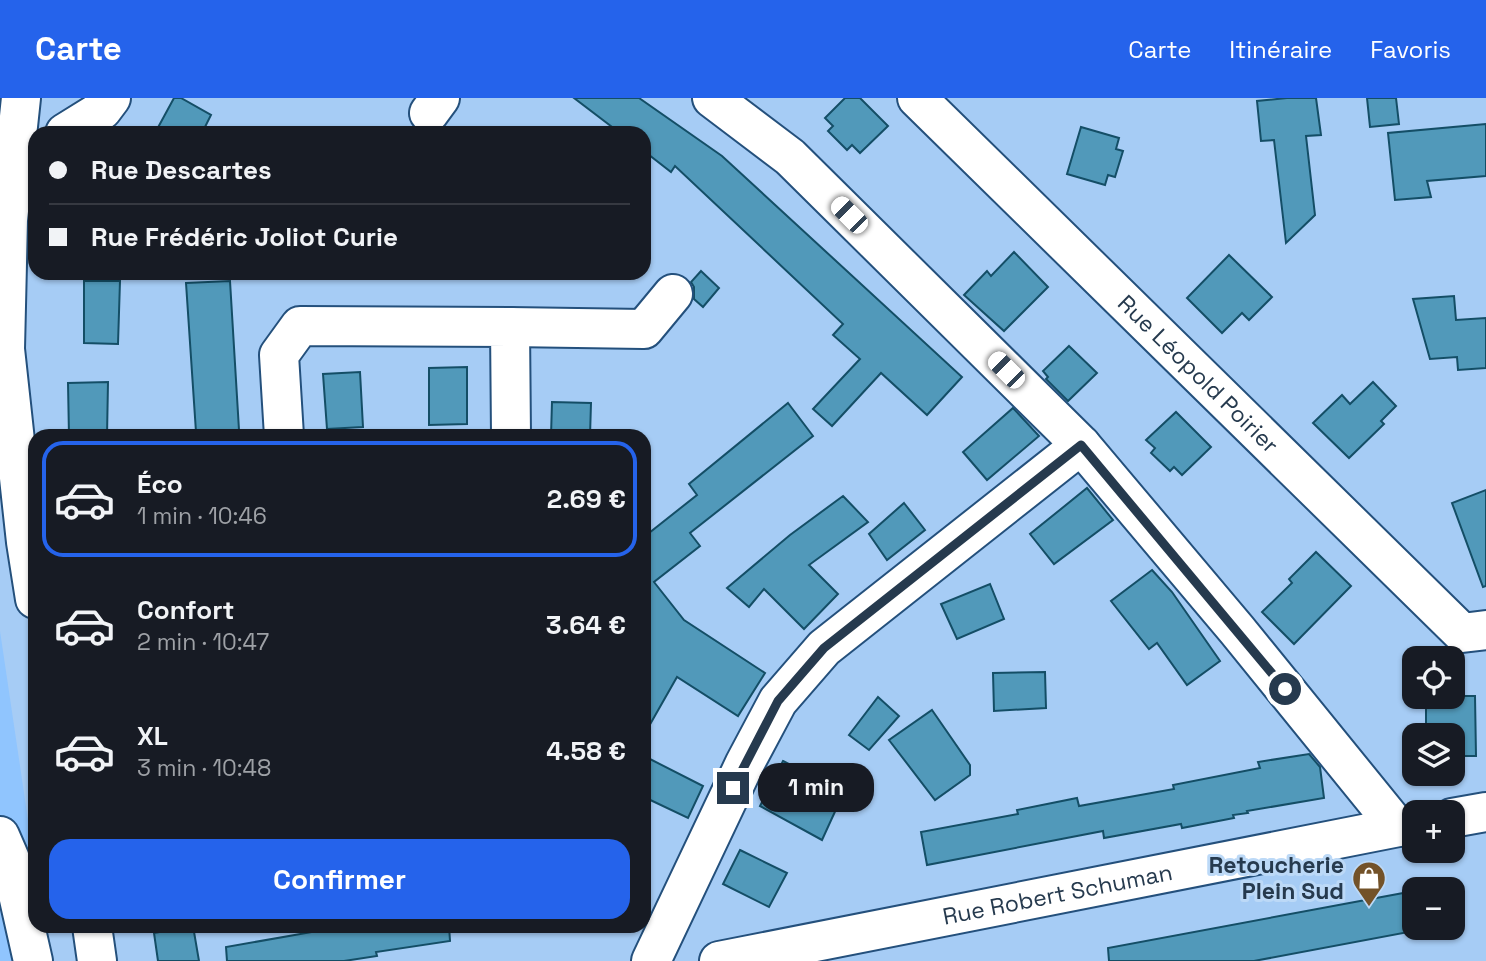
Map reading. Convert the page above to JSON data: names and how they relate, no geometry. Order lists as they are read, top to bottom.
{
  "streets": {
    "street": ["Rue Léopold Poirier", "Rue Robert Schuman"]
  },
  "places": {
    "shop": ["Retoucherie Plein Sud"]
  },
  "page": {
    "header": "Carte",
    "nav": ["Carte", "Itinéraire", "Favoris"],
    "banner": ["Rue Descartes", "Rue Frédéric Joliot Curie"],
    "list": [
      {
        "name": "Éco",
        "note": "1 min · 10:46",
        "value": "2.69 €"
      },
      {
        "name": "Confort",
        "note": "2 min · 10:47",
        "value": "3.64 €"
      },
      {
        "name": "XL",
        "note": "3 min · 10:48",
        "value": "4.58 €"
      }
    ],
    "map_buttons": ["+", "−"],
    "bubble": "1 min",
    "buttons": "Confirmer"
  }
}
